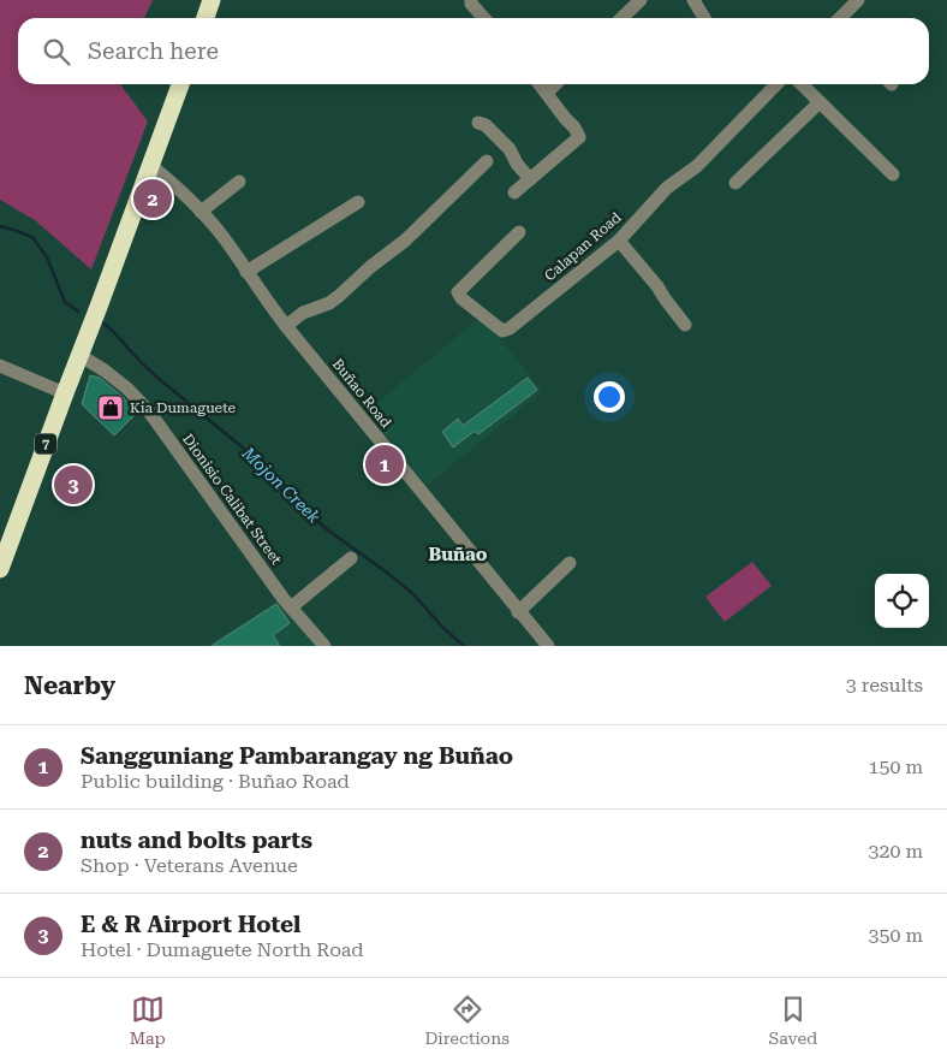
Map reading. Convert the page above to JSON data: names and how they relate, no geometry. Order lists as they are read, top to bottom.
{
  "streets": {
    "highway": ["7"],
    "street": ["Calapan Road", "Buñao Road", "Dionisio Calibat Street"]
  },
  "crossings": [
    ["Buñao Road", "7"],
    ["7", "Dionisio Calibat Street"]
  ],
  "districts": ["Buñao"],
  "water": ["Mojon Creek"],
  "places": {
    "shop": ["Kia Dumaguete"]
  },
  "page": {
    "search": "Search here",
    "pins": ["2", "1", "3"],
    "heading": ["Nearby", "3 results"],
    "list": [
      {
        "mark": "1",
        "name": "Sangguniang Pambarangay ng Buñao",
        "note": "Public building · Buñao Road",
        "value": "150 m"
      },
      {
        "mark": "2",
        "name": "nuts and bolts parts",
        "note": "Shop · Veterans Avenue",
        "value": "320 m"
      },
      {
        "mark": "3",
        "name": "E & R Airport Hotel",
        "note": "Hotel · Dumaguete North Road",
        "value": "350 m"
      }
    ],
    "nav": ["Map", "Directions", "Saved"]
  }
}
